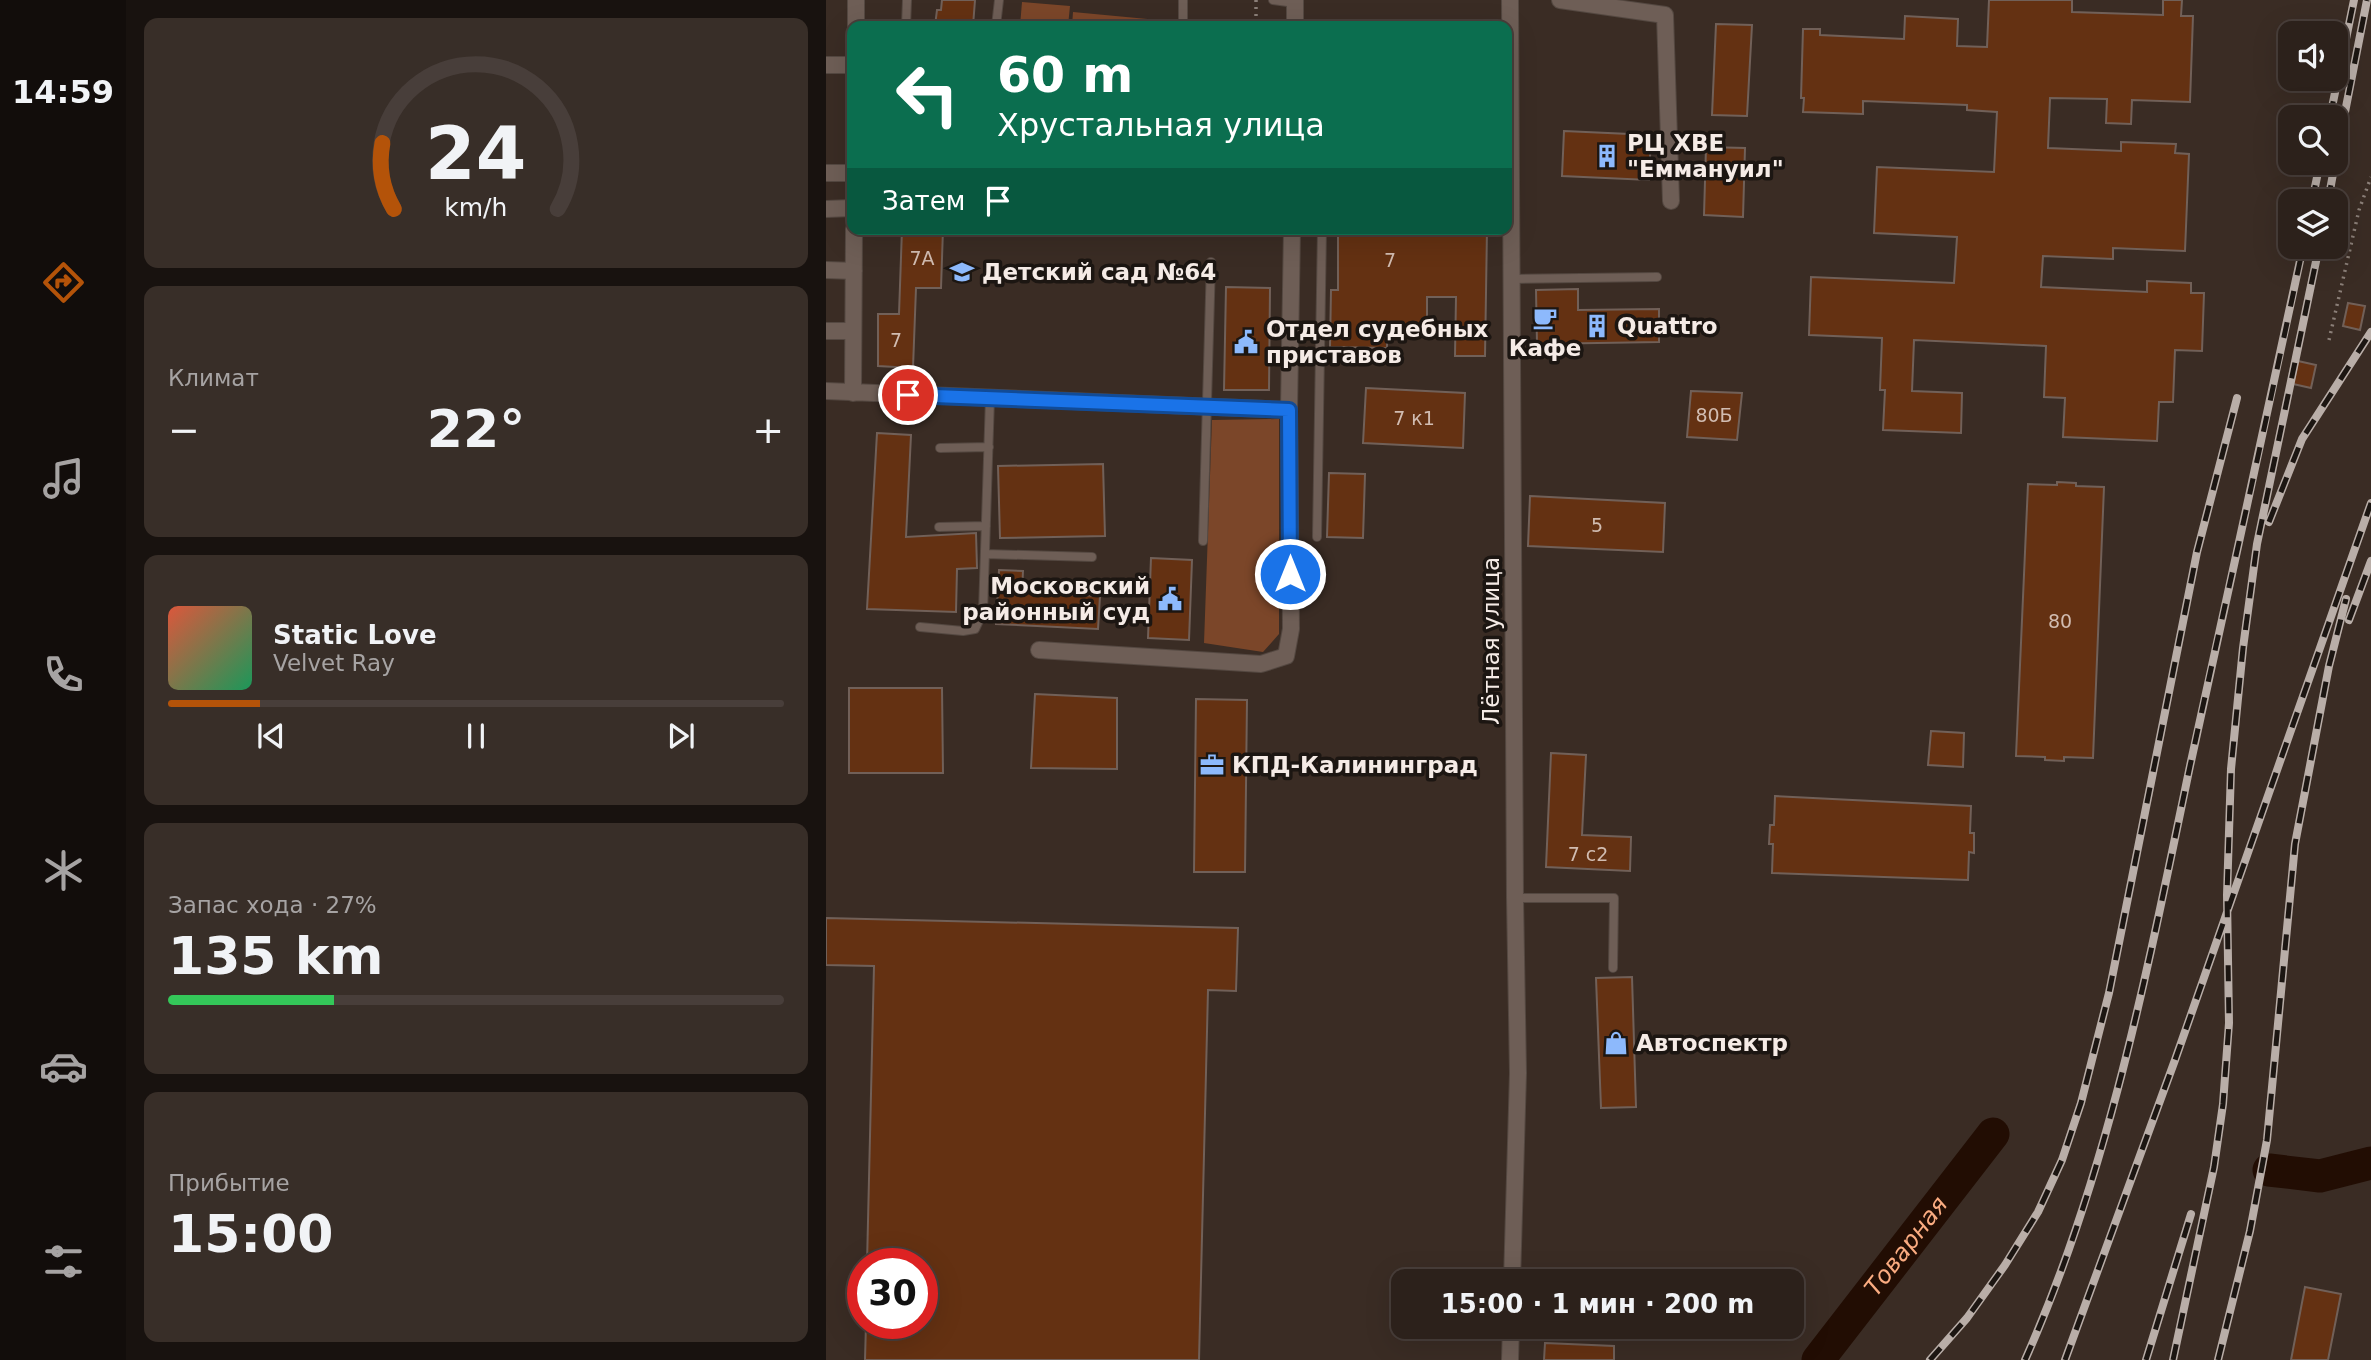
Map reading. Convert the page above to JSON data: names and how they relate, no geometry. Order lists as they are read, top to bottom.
{
  "streets": {
    "street": ["Лётная улица"]
  },
  "water": ["Товарная"],
  "places": {
    "building": ["РЦ ХВЕ \"Еммануил\"", "Quattro"],
    "school or university": ["Детский сад №64"],
    "cafe": ["Кафе"],
    "public building": ["Отдел судебных приставов", "Московский районный суд"],
    "office": ["КПД-Калининград"],
    "shop": ["Автоспектр"]
  },
  "house_numbers": [
    "7А",
    "7",
    "7",
    "80Б",
    "7 к1",
    "5",
    "80",
    "7 с2"
  ],
  "page": {
    "tabs": "14:59",
    "turn": ["60 m", "Хрустальная улица"],
    "then": "Затем",
    "tile": [
      "Климат",
      ["Запас хода · 27%", "135 km"],
      ["Прибытие", "15:00"]
    ],
    "heat": ["−", "22°", "+"],
    "song": ["Static Love", "Velvet Ray"],
    "limit": "30",
    "trip": "15:00 · 1 мин · 200 m",
    "gauge": ["24", "km/h"]
  }
}
